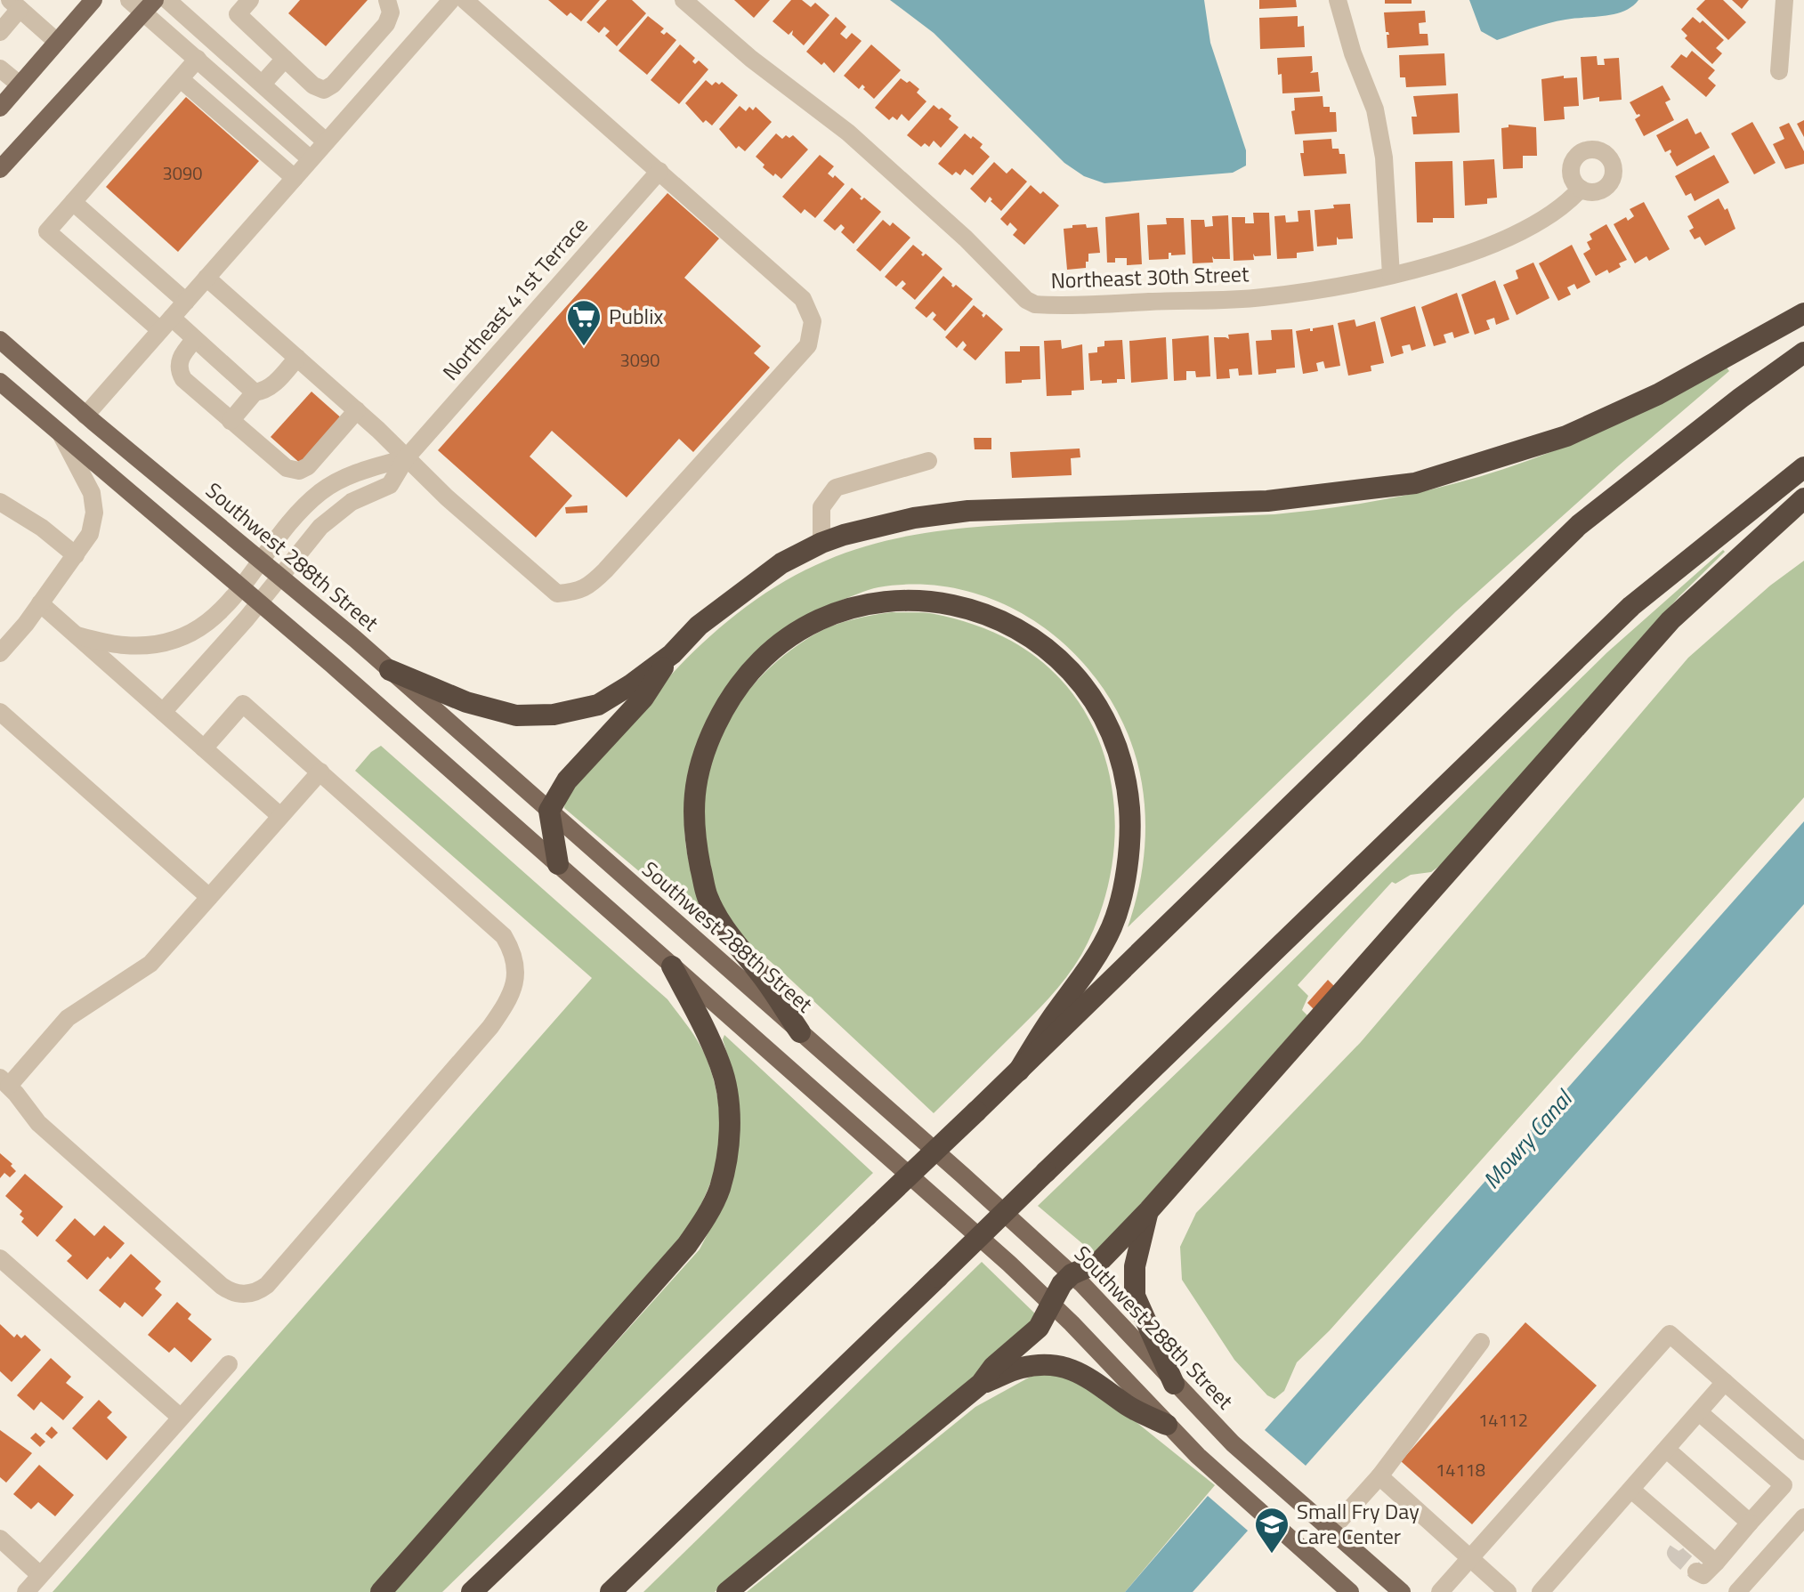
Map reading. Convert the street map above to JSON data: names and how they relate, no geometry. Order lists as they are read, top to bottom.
{
  "streets": {
    "main road": ["Southwest 288th Street"],
    "street": ["Northeast 30th Street", "Northeast 41st Terrace"]
  },
  "crossings": [
    ["Northeast 41st Terrace", "Southwest 288th Street"]
  ],
  "water": ["Mowry Canal"],
  "places": {
    "supermarket": ["Publix"],
    "school or university": ["Small Fry Day Care Center"]
  },
  "house_numbers": [
    "3090",
    "3090",
    "14112",
    "14118"
  ]
}
